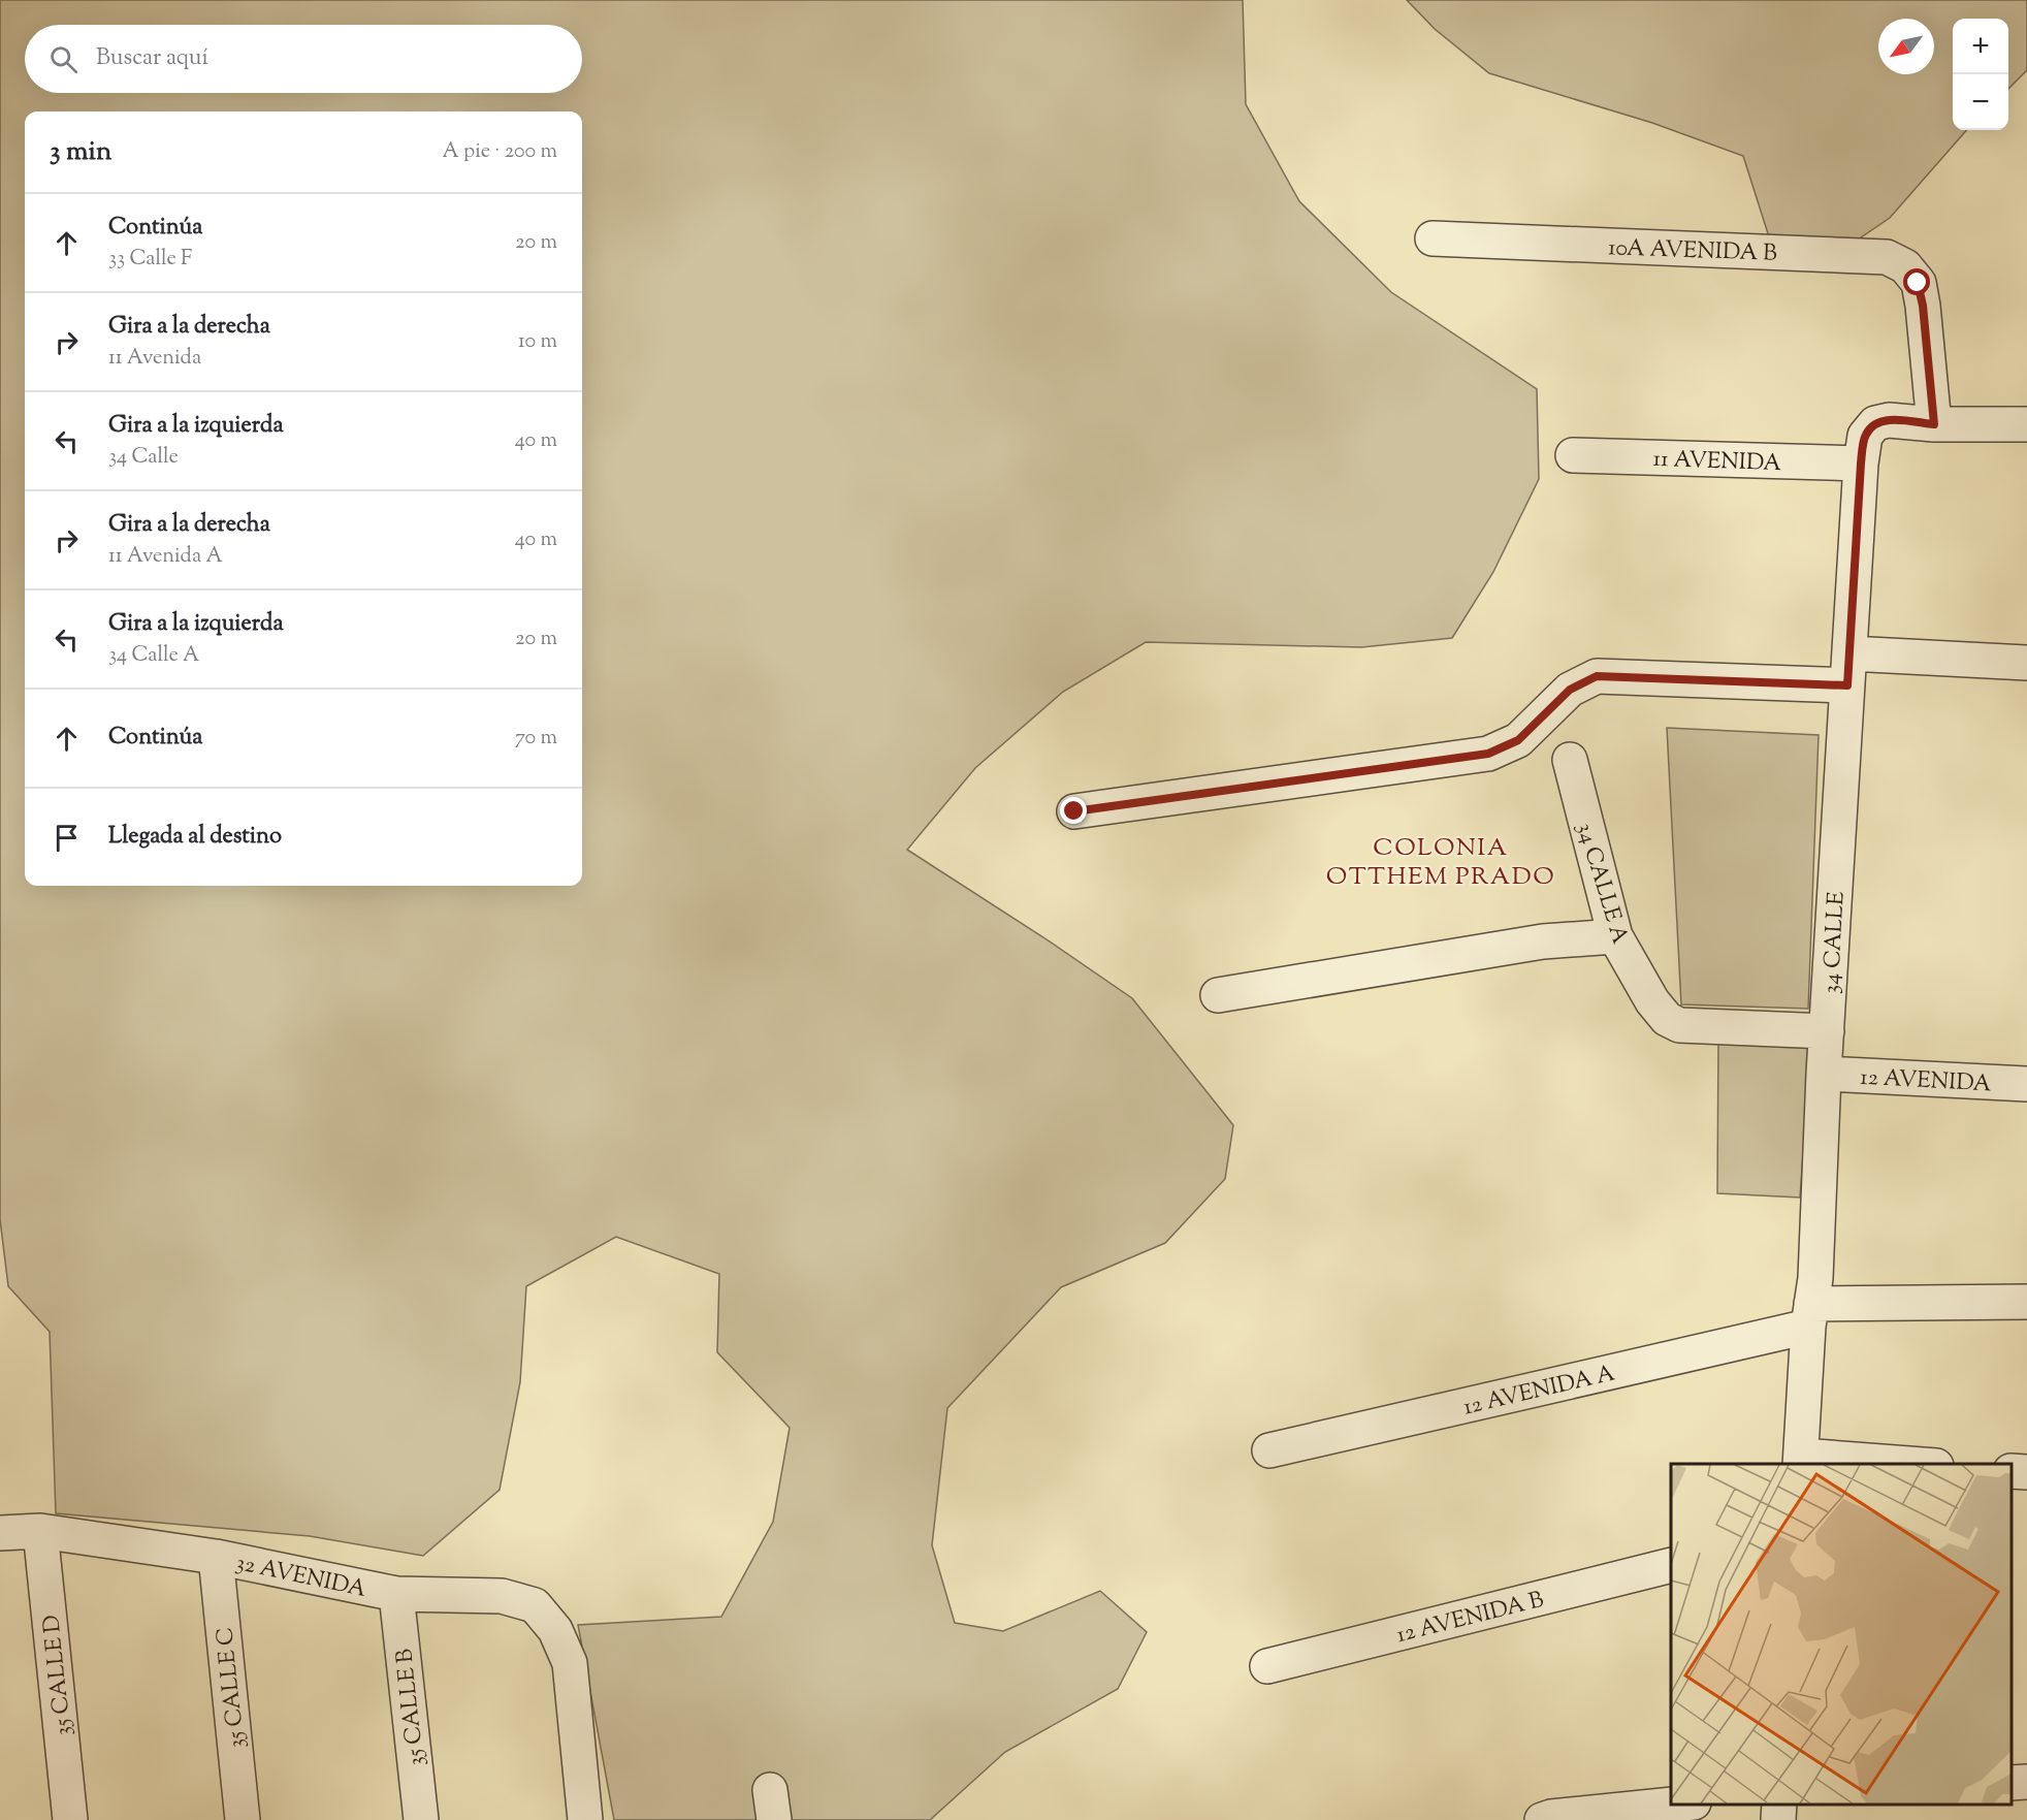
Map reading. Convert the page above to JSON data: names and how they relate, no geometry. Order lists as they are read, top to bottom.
{
  "streets": {
    "street": [
      "10A AVENIDA B",
      "11 AVENIDA",
      "34 CALLE A",
      "34 CALLE",
      "12 AVENIDA",
      "12 AVENIDA A",
      "32 AVENIDA",
      "12 AVENIDA B",
      "35 CALLE D",
      "35 CALLE C",
      "35 CALLE B"
    ]
  },
  "crossings": [
    ["10A AVENIDA B", "34 CALLE"],
    ["11 AVENIDA", "34 CALLE"],
    ["34 CALLE A", "34 CALLE"],
    ["34 CALLE", "12 AVENIDA"],
    ["34 CALLE", "12 AVENIDA A"],
    ["32 AVENIDA", "35 CALLE D"],
    ["32 AVENIDA", "35 CALLE C"],
    ["32 AVENIDA", "35 CALLE B"]
  ],
  "districts": ["COLONIA OTTHEM PRADO"],
  "north": "bottom left",
  "page": {
    "map_buttons": ["+", "−"],
    "search": "Buscar aquí",
    "heading": ["3 min", "A pie · 200 m"],
    "list": [
      ["Continúa", "33 Calle F", "20 m"],
      ["Gira a la derecha", "11 Avenida", "10 m"],
      ["Gira a la izquierda", "34 Calle", "40 m"],
      ["Gira a la derecha", "11 Avenida A", "40 m"],
      ["Gira a la izquierda", "34 Calle A", "20 m"],
      ["Continúa", "70 m"],
      "Llegada al destino"
    ]
  }
}
